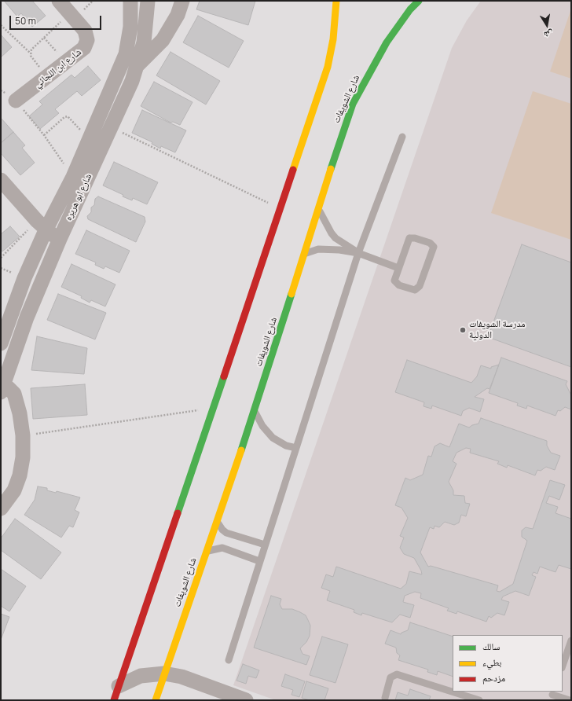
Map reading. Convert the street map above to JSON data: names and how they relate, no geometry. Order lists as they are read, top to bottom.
{
  "streets": {
    "main road": ["شارع الشويفات"],
    "street": ["شارع ابن اللجائي", "شارع ابو هريره"]
  },
  "places": ["مدرسة الشويفات الدولية"],
  "legend": ["سالك", "بطيء", "مزدحم"],
  "scale_bar": "50 m",
  "north": "bottom"
}
